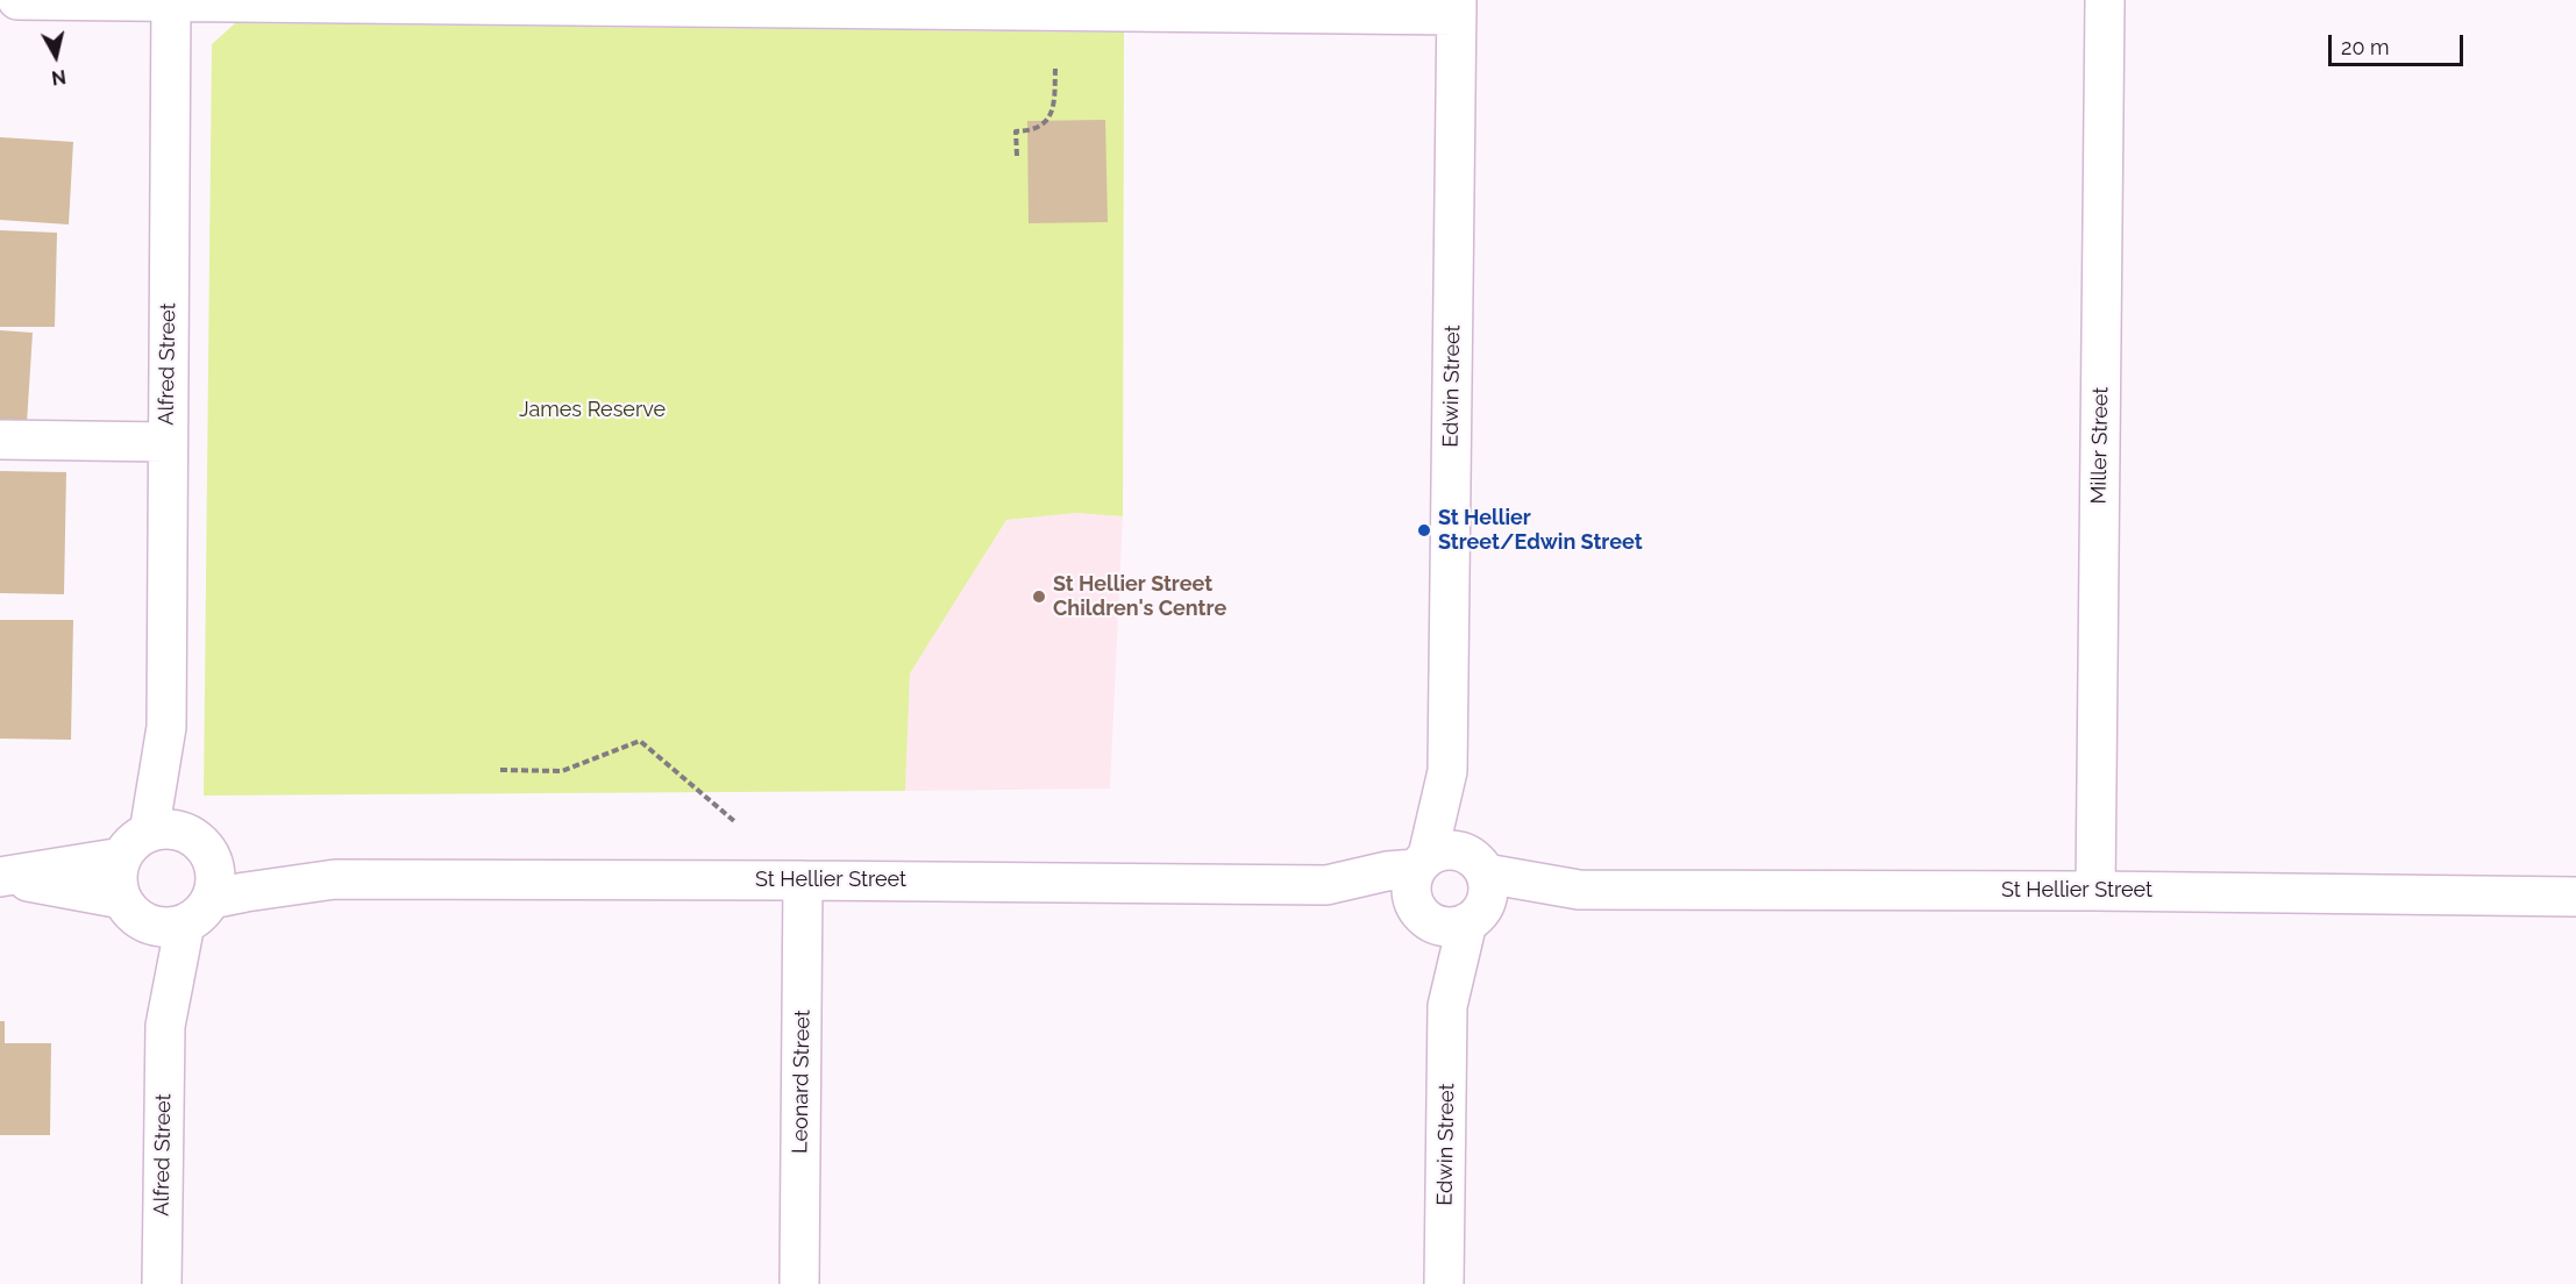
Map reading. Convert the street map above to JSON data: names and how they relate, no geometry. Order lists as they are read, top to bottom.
{
  "streets": {
    "street": [
      "Alfred Street",
      "Edwin Street",
      "Miller Street",
      "St Hellier Street",
      "Leonard Street"
    ]
  },
  "crossings": [
    ["Alfred Street", "St Hellier Street"],
    ["Edwin Street", "St Hellier Street"],
    ["Miller Street", "St Hellier Street"],
    ["St Hellier Street", "Leonard Street"]
  ],
  "parks": ["James Reserve"],
  "places": ["St Hellier Street/Edwin Street", "St Hellier Street Children's Centre"],
  "scale_bar": "20 m",
  "north": "bottom"
}
